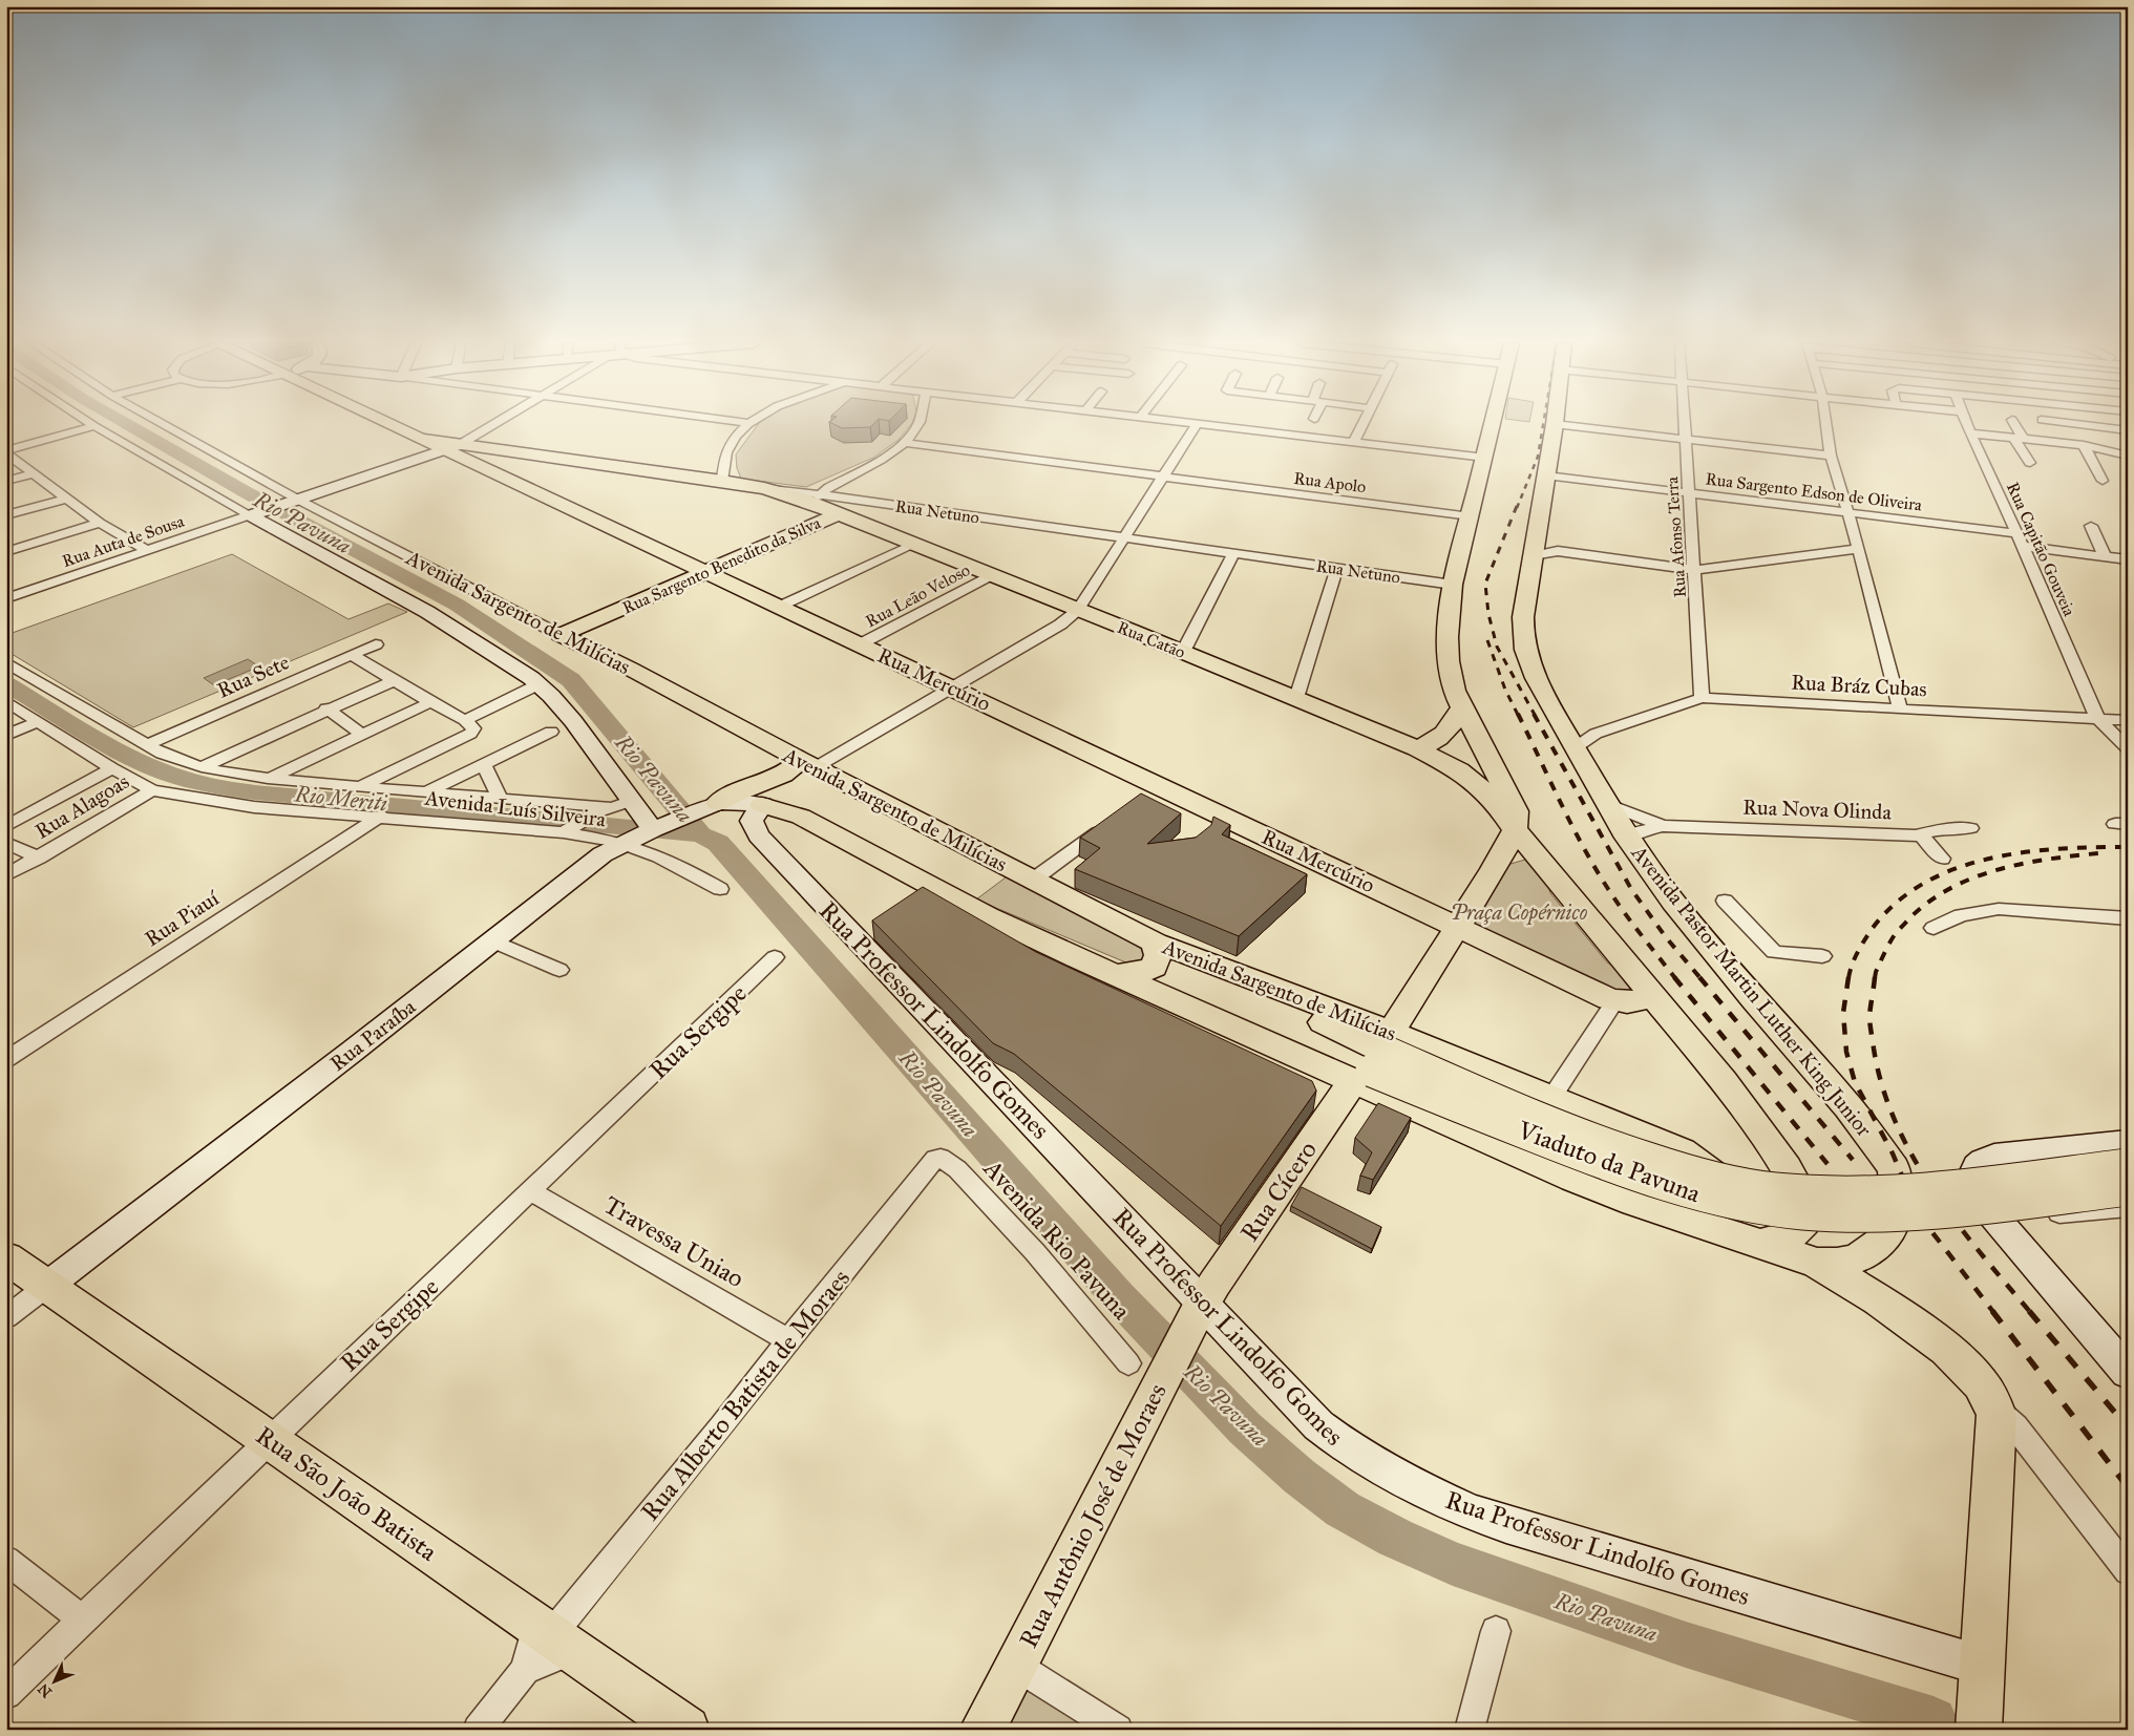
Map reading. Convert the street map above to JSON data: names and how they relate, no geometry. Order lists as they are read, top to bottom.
{
  "streets": {
    "main road": [
      "Rua Sargento Benedito da Silva",
      "Avenida Sargento de Milícias",
      "Rua Catão",
      "Rua Mercúrio",
      "Avenida Pastor Martin Luther King Junior",
      "Viaduto da Pavuna",
      "Rua Cícero",
      "Rua São João Batista",
      "Rua Antônio José de Moraes"
    ],
    "street": [
      "Rua Apolo",
      "Rua Sargento Edson de Oliveira",
      "Rua Netuno",
      "Rua Afonso Terra",
      "Rua Auta de Sousa",
      "Rua Capitão Gouveia",
      "Rua Leão Veloso",
      "Rua Sete",
      "Rua Bráz Cubas",
      "Rua Alagoas",
      "Avenida Luís Silveira",
      "Rua Nova Olinda",
      "Rua Piauí",
      "Rua Professor Lindolfo Gomes",
      "Rua Sergipe",
      "Rua Paraíba",
      "Avenida Rio Pavuna",
      "Travessa Uniao",
      "Rua Alberto Batista de Moraes"
    ]
  },
  "crossings": [
    ["Rua Sargento Edson de Oliveira", "Rua Afonso Terra"],
    ["Rua Sargento Edson de Oliveira", "Rua Capitão Gouveia"],
    ["Rua Sargento Edson de Oliveira", "Avenida Pastor Martin Luther King Junior"],
    ["Rua Netuno", "Rua Sargento Benedito da Silva"],
    ["Rua Netuno", "Rua Catão"],
    ["Rua Afonso Terra", "Rua Bráz Cubas"],
    ["Rua Auta de Sousa", "Avenida Sargento de Milícias"],
    ["Rua Capitão Gouveia", "Rua Bráz Cubas"],
    ["Rua Sargento Benedito da Silva", "Avenida Sargento de Milícias"],
    ["Rua Sargento Benedito da Silva", "Rua Catão"],
    ["Rua Sargento Benedito da Silva", "Rua Mercúrio"],
    ["Rua Leão Veloso", "Rua Catão"],
    ["Rua Leão Veloso", "Rua Mercúrio"],
    ["Avenida Sargento de Milícias", "Avenida Luís Silveira"],
    ["Avenida Sargento de Milícias", "Avenida Pastor Martin Luther King Junior"],
    ["Avenida Sargento de Milícias", "Rua Professor Lindolfo Gomes"],
    ["Avenida Sargento de Milícias", "Rua Paraíba"],
    ["Avenida Sargento de Milícias", "Viaduto da Pavuna"],
    ["Avenida Sargento de Milícias", "Rua Cícero"],
    ["Rua Catão", "Rua Cícero"],
    ["Rua Sete", "Avenida Luís Silveira"],
    ["Rua Mercúrio", "Rua Cícero"],
    ["Rua Bráz Cubas", "Avenida Pastor Martin Luther King Junior"],
    ["Rua Alagoas", "Avenida Luís Silveira"],
    ["Avenida Luís Silveira", "Rua Piauí"],
    ["Avenida Luís Silveira", "Rua Paraíba"],
    ["Rua Nova Olinda", "Avenida Pastor Martin Luther King Junior"],
    ["Rua Professor Lindolfo Gomes", "Rua Paraíba"],
    ["Rua Professor Lindolfo Gomes", "Rua Cícero"],
    ["Rua Professor Lindolfo Gomes", "Rua Antônio José de Moraes"],
    ["Rua Sergipe", "Travessa Uniao"],
    ["Rua Sergipe", "Rua São João Batista"],
    ["Rua Paraíba", "Rua São João Batista"],
    ["Viaduto da Pavuna", "Rua Cícero"],
    ["Rua Cícero", "Rua Antônio José de Moraes"],
    ["Avenida Rio Pavuna", "Rua Alberto Batista de Moraes"],
    ["Travessa Uniao", "Rua Alberto Batista de Moraes"],
    ["Rua Alberto Batista de Moraes", "Rua São João Batista"]
  ],
  "water": ["Rio Pavuna", "Rio Meriti"],
  "parks": ["Praça Copérnico"],
  "north": "bottom left"
}
